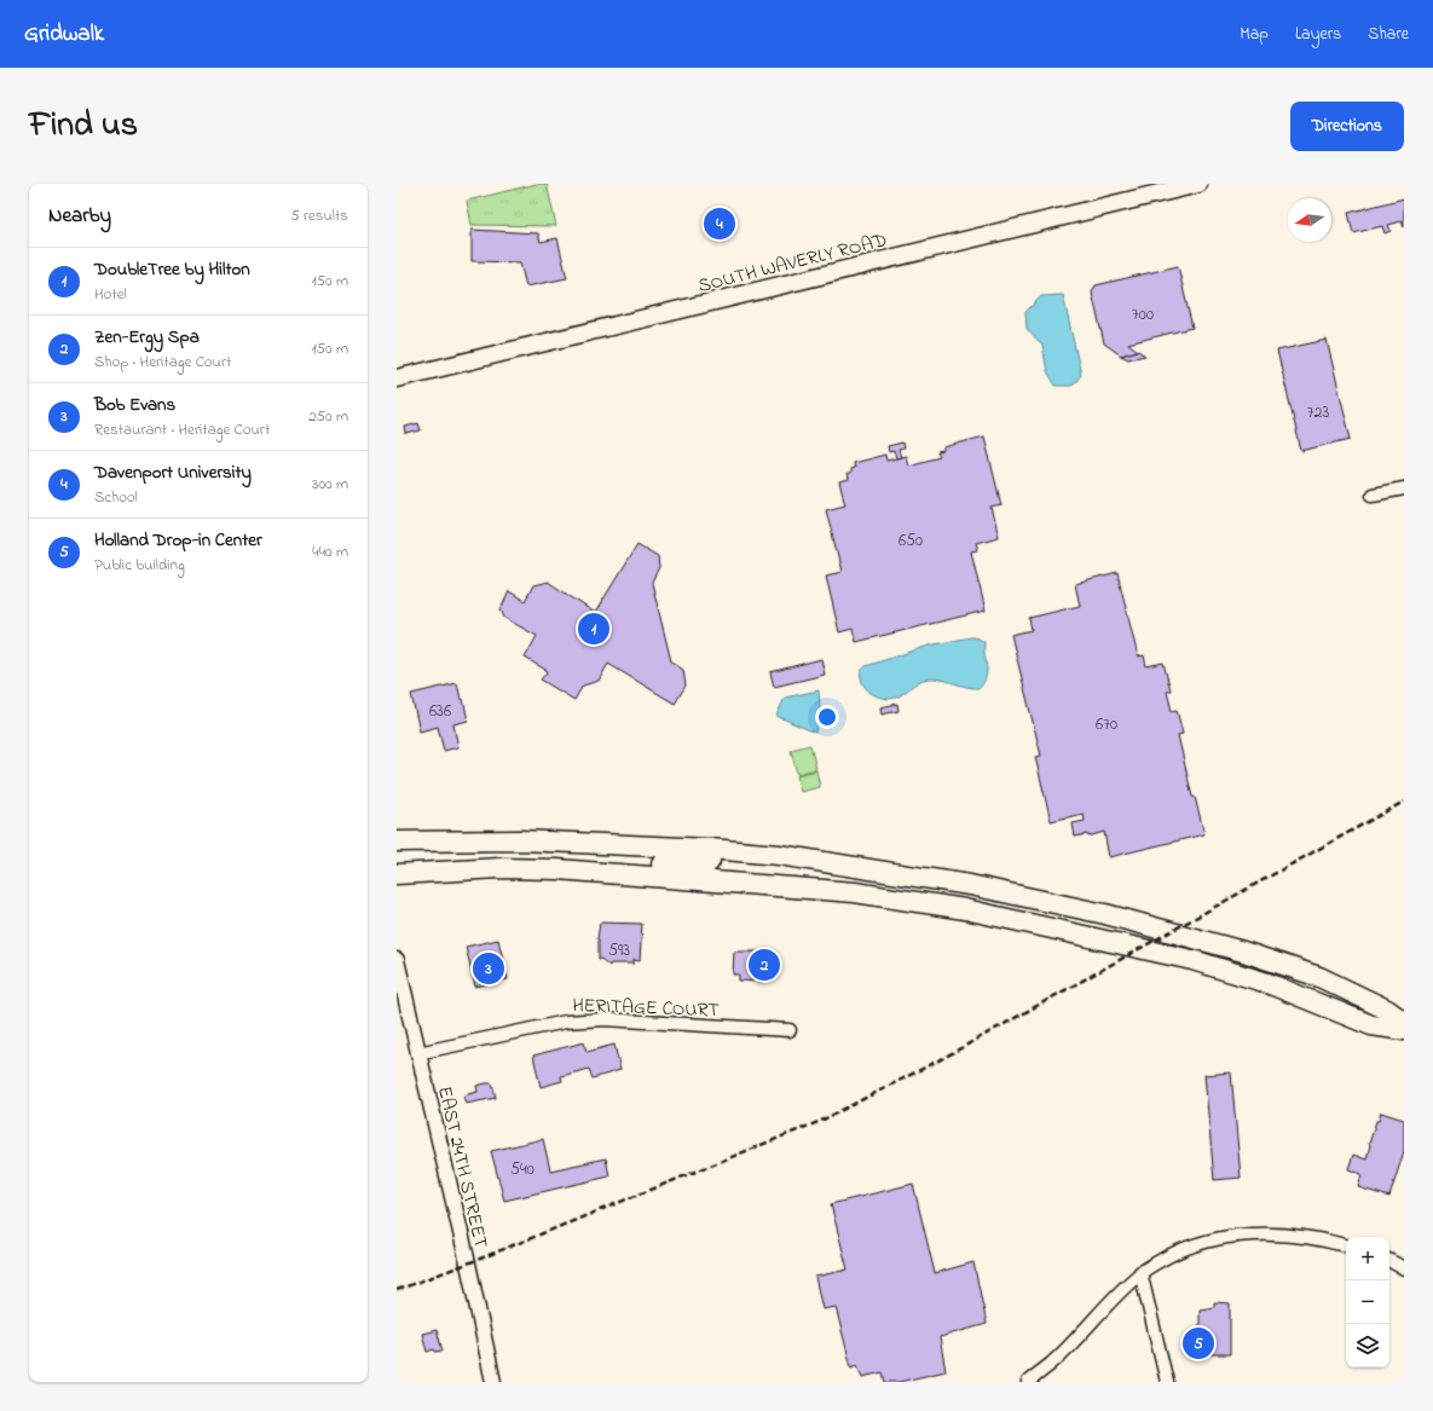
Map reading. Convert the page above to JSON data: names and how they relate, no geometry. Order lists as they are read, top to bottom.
{
  "streets": {
    "main road": ["SOUTH WAVERLY ROAD"],
    "street": ["HERITAGE COURT", "EAST 24TH STREET"]
  },
  "crossings": [
    ["HERITAGE COURT", "EAST 24TH STREET"]
  ],
  "house_numbers": [
    "700",
    "723",
    "650",
    "636",
    "670",
    "593",
    "540"
  ],
  "north": "left",
  "page": {
    "header": "Gridwalk",
    "nav": ["Map", "Layers", "Share"],
    "title": "Find us",
    "buttons": "Directions",
    "heading": ["Nearby", "5 results"],
    "pins": [
      "4",
      "1",
      "2",
      "3",
      "5"
    ],
    "list": [
      {
        "mark": "1",
        "name": "DoubleTree by Hilton",
        "note": "Hotel",
        "value": "150 m"
      },
      {
        "mark": "2",
        "name": "Zen-Ergy Spa",
        "note": "Shop · Heritage Court",
        "value": "150 m"
      },
      {
        "mark": "3",
        "name": "Bob Evans",
        "note": "Restaurant · Heritage Court",
        "value": "250 m"
      },
      {
        "mark": "4",
        "name": "Davenport University",
        "note": "School",
        "value": "300 m"
      },
      {
        "mark": "5",
        "name": "Holland Drop-in Center",
        "note": "Public building",
        "value": "440 m"
      }
    ],
    "map_buttons": ["+", "−"]
  }
}
